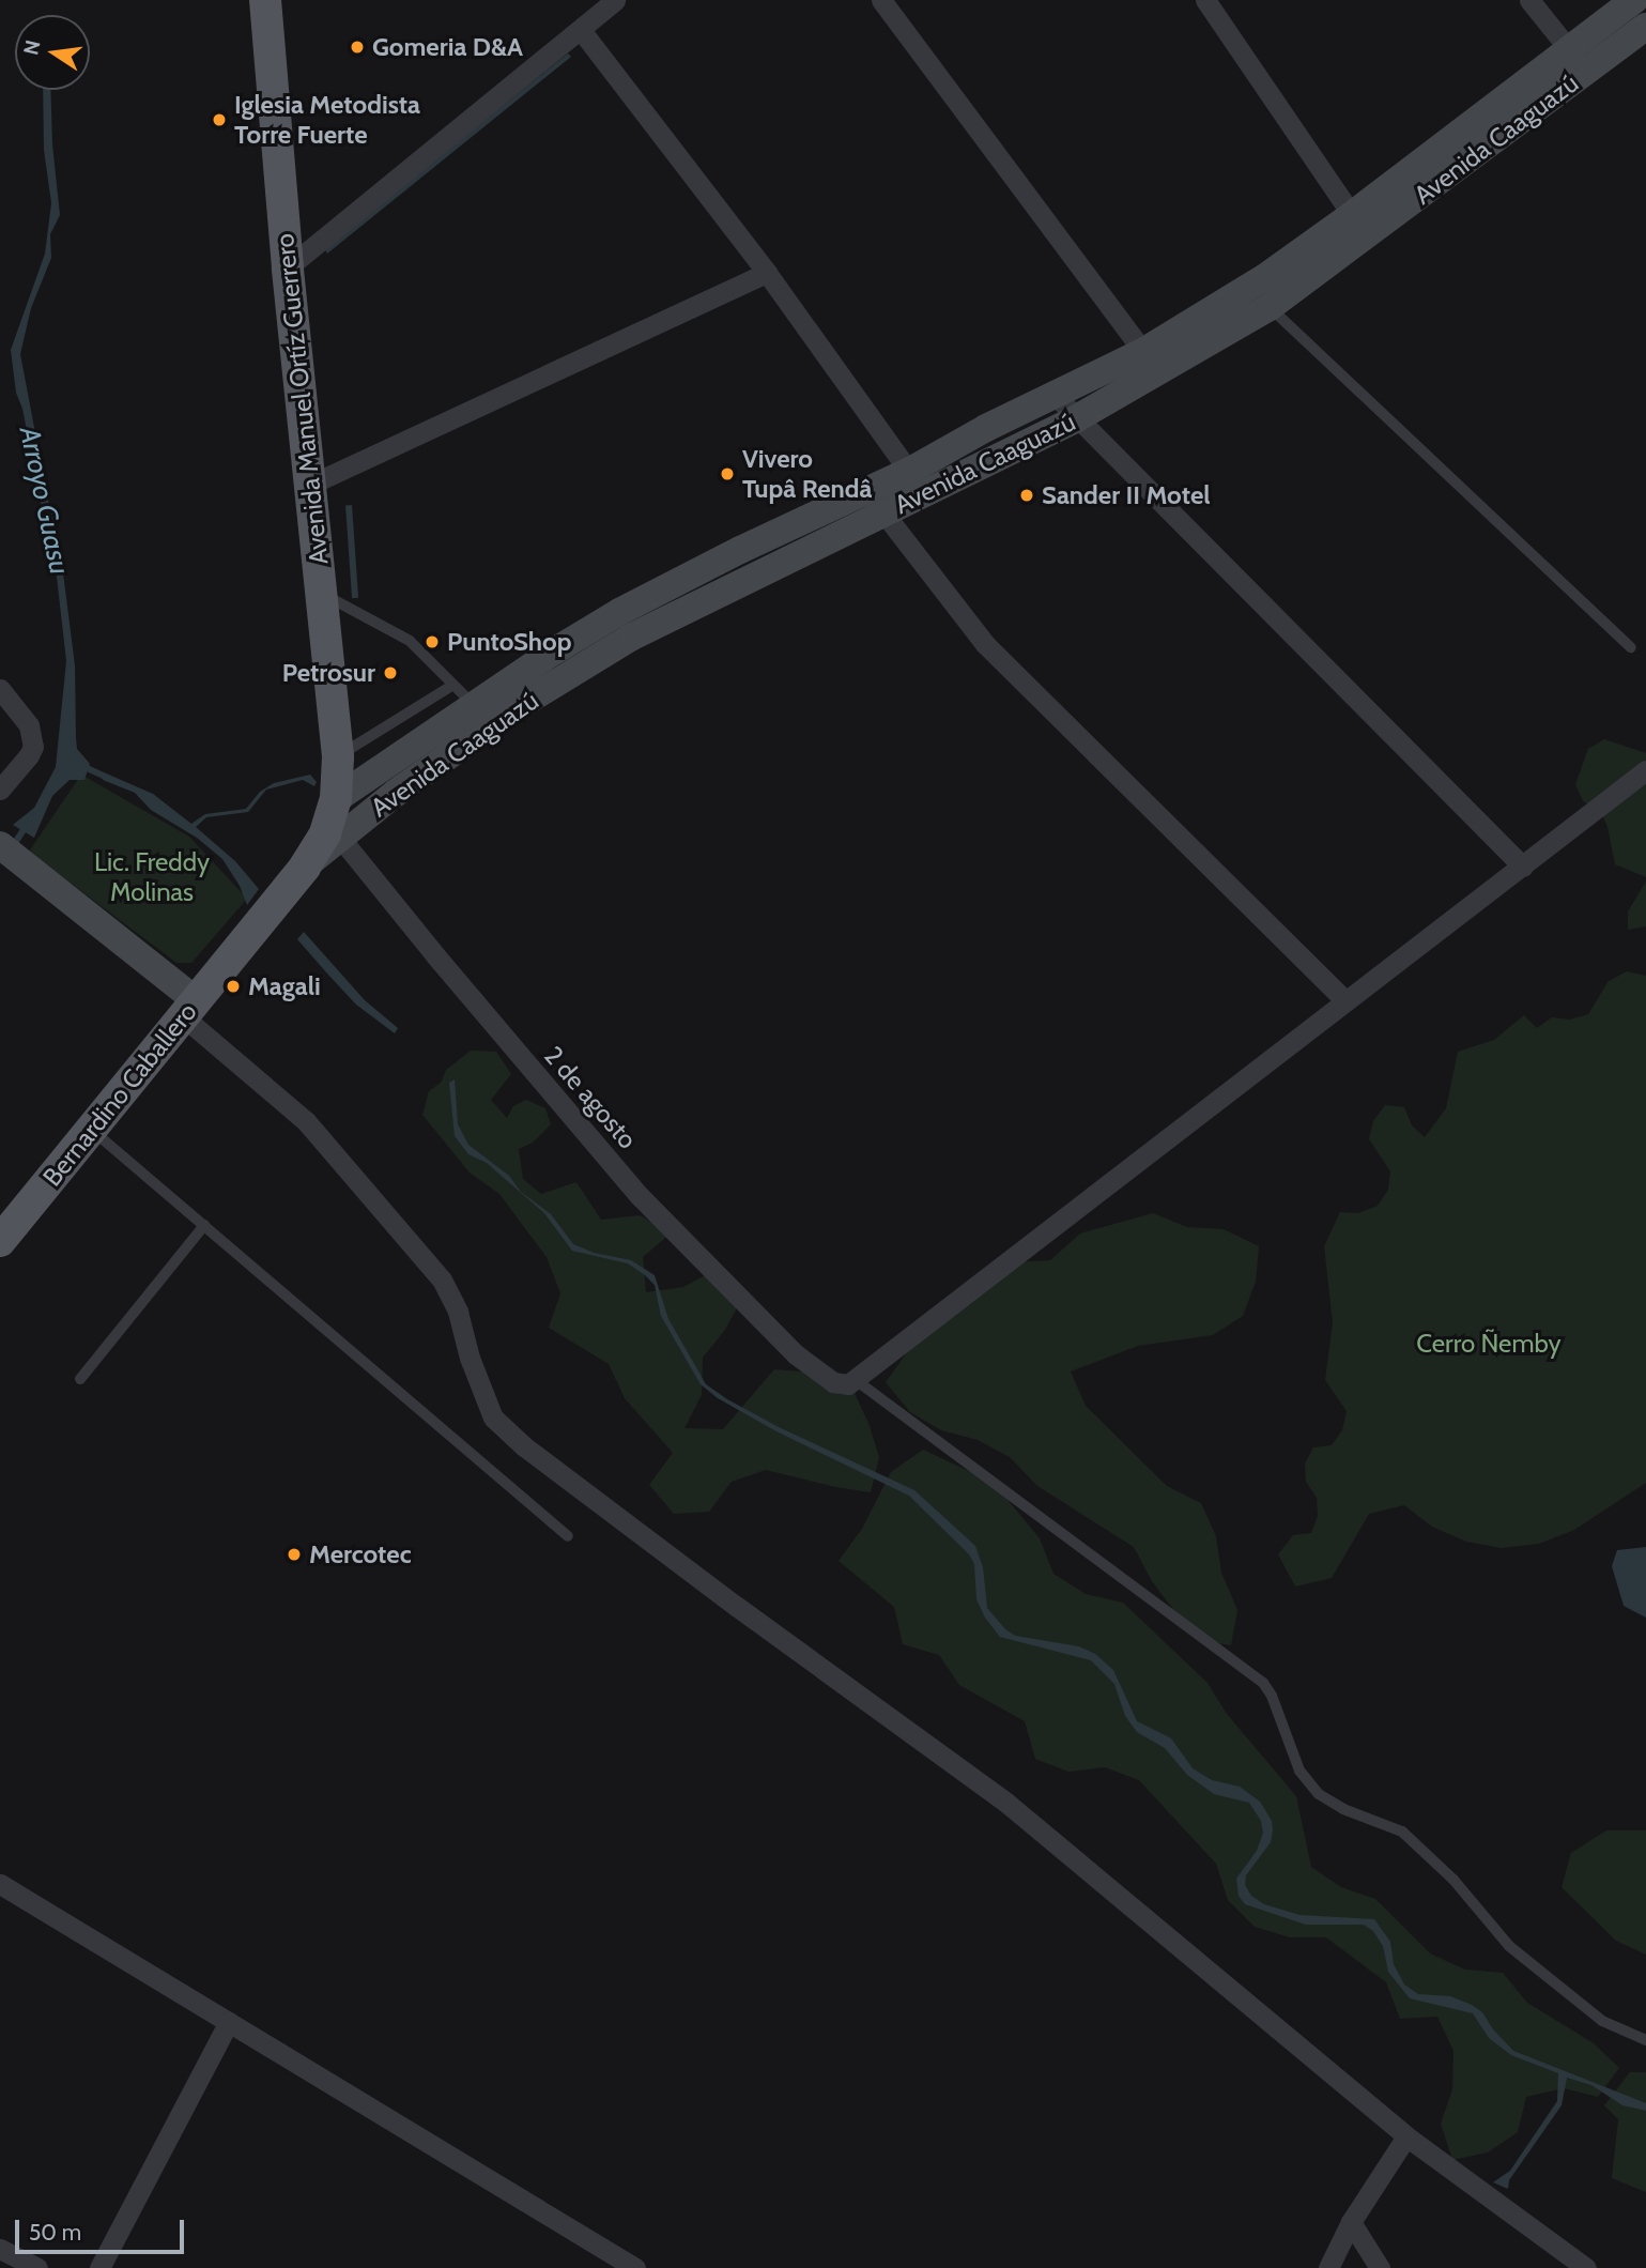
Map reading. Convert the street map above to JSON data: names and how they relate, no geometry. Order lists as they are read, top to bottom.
{
  "streets": {
    "main road": ["Avenida Manuel Ortíz Guerrero", "Bernardino Caballero"],
    "street": ["Avenida Caaguazú", "2 de agosto"]
  },
  "crossings": [
    ["Avenida Caaguazú", "Avenida Manuel Ortíz Guerrero"],
    ["Avenida Caaguazú", "Bernardino Caballero"],
    ["Avenida Caaguazú", "2 de agosto"],
    ["Avenida Manuel Ortíz Guerrero", "Bernardino Caballero"]
  ],
  "water": ["Arroyo Guasu"],
  "parks": ["Lic. Freddy Molinas", "Cerro Ñemby"],
  "places": [
    "Gomeria D&A",
    "Iglesia Metodista Torre Fuerte",
    "Vivero Tupâ Rendâ",
    "Sander II Motel",
    "PuntoShop",
    "Petrosur",
    "Magali",
    "Mercotec"
  ],
  "scale_bar": "50 m",
  "north": "left"
}
